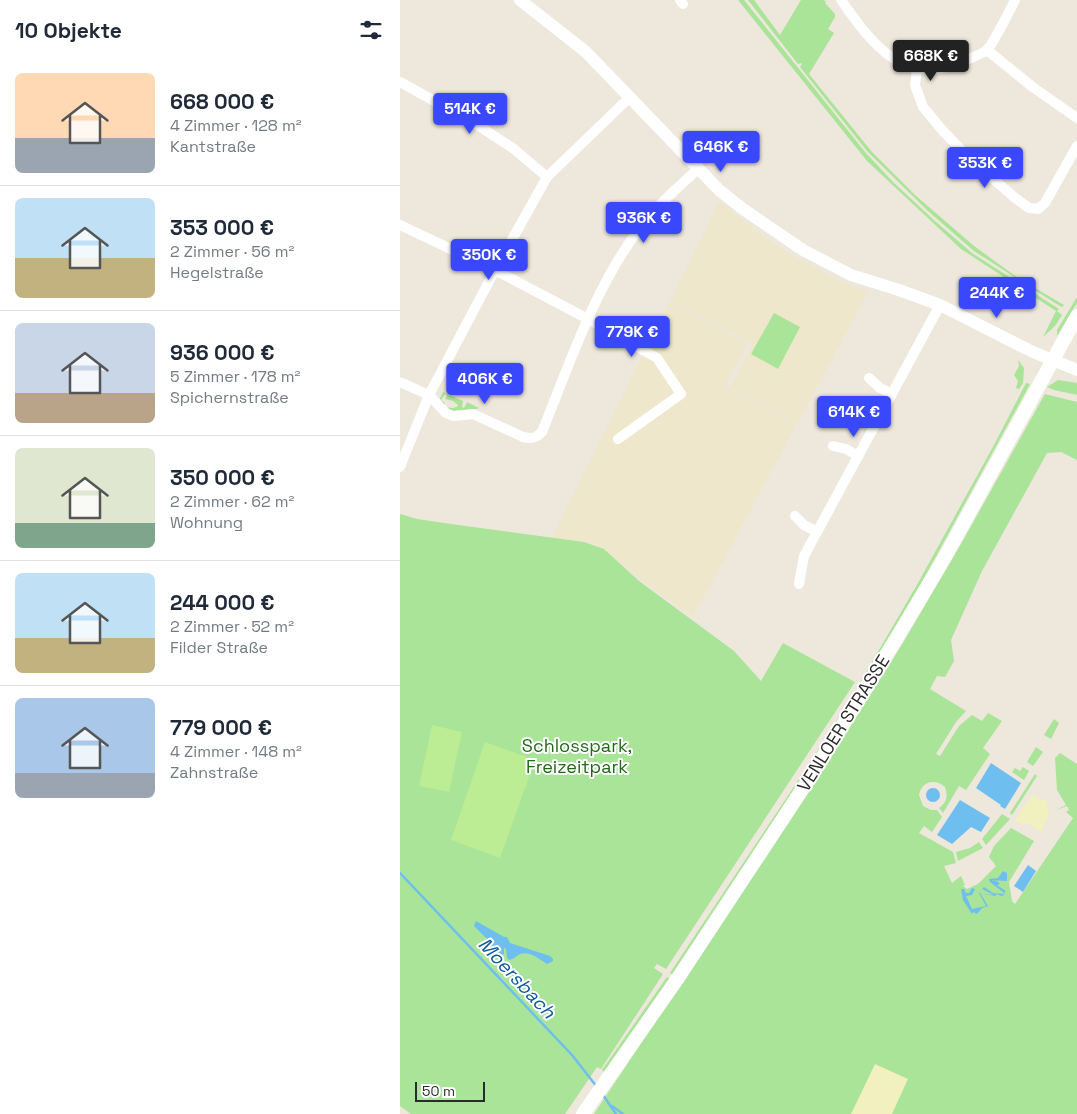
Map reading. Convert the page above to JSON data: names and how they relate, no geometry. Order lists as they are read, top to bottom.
{
  "streets": {
    "main road": ["VENLOER STRASSE"]
  },
  "water": ["Moersbach"],
  "parks": ["Schlosspark, Freizeitpark"],
  "scale_bar": "50 m",
  "page": {
    "heading": "10 Objekte",
    "price": [
      "668K €",
      "514K €",
      "646K €",
      "353K €",
      "936K €",
      "350K €",
      "244K €",
      "779K €",
      "406K €",
      "614K €"
    ],
    "list": [
      {
        "name": "668 000 €",
        "note": "4 Zimmer · 128 m² · Kantstraße"
      },
      {
        "name": "353 000 €",
        "note": "2 Zimmer · 56 m² · Hegelstraße"
      },
      {
        "name": "936 000 €",
        "note": "5 Zimmer · 178 m² · Spichernstraße"
      },
      {
        "name": "350 000 €",
        "note": "2 Zimmer · 62 m² · Wohnung"
      },
      {
        "name": "244 000 €",
        "note": "2 Zimmer · 52 m² · Filder Straße"
      },
      {
        "name": "779 000 €",
        "note": "4 Zimmer · 148 m² · Zahnstraße"
      }
    ],
    "scale": "50 m"
  }
}
